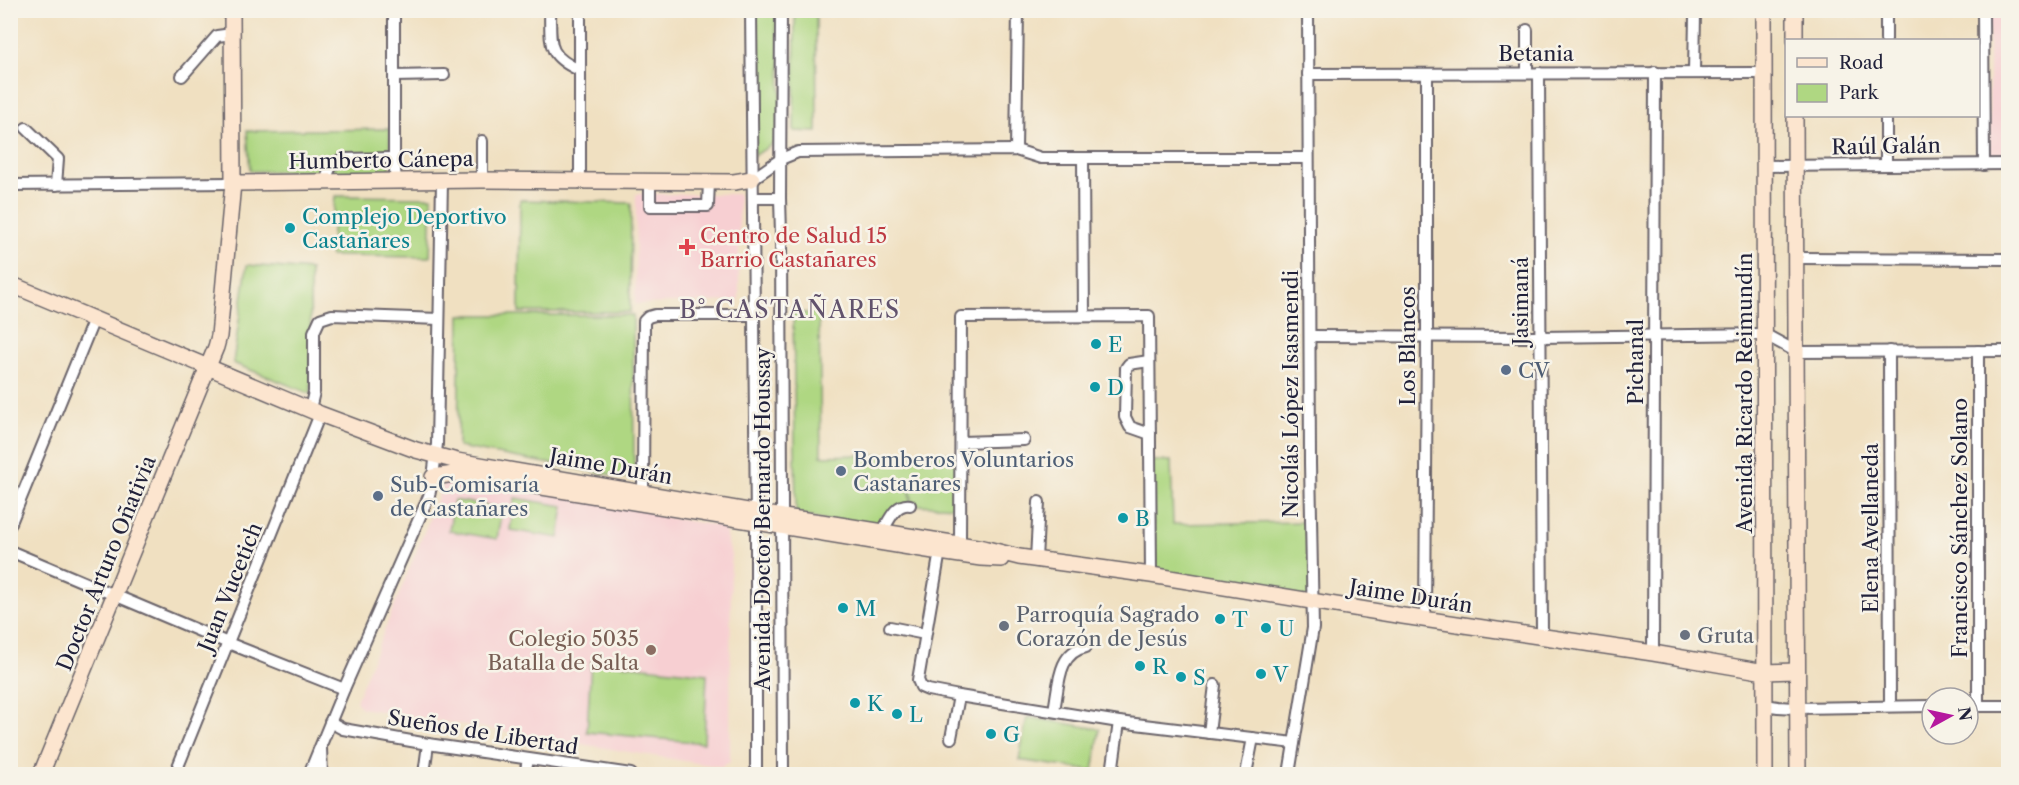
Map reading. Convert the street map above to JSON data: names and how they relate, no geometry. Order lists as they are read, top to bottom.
{
  "streets": {
    "street": [
      "Betania",
      "Raúl Galán",
      "Humberto Cánepa",
      "Jasimaná",
      "Los Blancos",
      "Pichanal",
      "Avenida Ricardo Reimundín",
      "Nicolás López Isasmendi",
      "Jaime Durán",
      "Avenida Doctor Bernardo Houssay",
      "Elena Avellaneda",
      "Francisco Sánchez Solano",
      "Doctor Arturo Oñativia",
      "Juan Vucetich",
      "Sueños de Libertad"
    ]
  },
  "crossings": [
    ["Betania", "Jasimaná"],
    ["Betania", "Los Blancos"],
    ["Betania", "Pichanal"],
    ["Betania", "Avenida Ricardo Reimundín"],
    ["Betania", "Nicolás López Isasmendi"],
    ["Raúl Galán", "Avenida Ricardo Reimundín"],
    ["Humberto Cánepa", "Avenida Doctor Bernardo Houssay"],
    ["Humberto Cánepa", "Doctor Arturo Oñativia"],
    ["Jasimaná", "Jaime Durán"],
    ["Los Blancos", "Jaime Durán"],
    ["Pichanal", "Jaime Durán"],
    ["Avenida Ricardo Reimundín", "Jaime Durán"],
    ["Nicolás López Isasmendi", "Jaime Durán"],
    ["Jaime Durán", "Avenida Doctor Bernardo Houssay"],
    ["Jaime Durán", "Doctor Arturo Oñativia"],
    ["Jaime Durán", "Juan Vucetich"]
  ],
  "districts": ["B° CASTAÑARES"],
  "places": {
    "other": [
      "Complejo Deportivo Castañares",
      "E",
      "CV",
      "D",
      "Bomberos Voluntarios Castañares",
      "Sub-Comisaría de Castañares",
      "B",
      "M",
      "T",
      "Parroquía Sagrado Corazón de Jesús",
      "U",
      "Gruta",
      "Colegio 5035 Batalla de Salta",
      "R",
      "V",
      "S",
      "K",
      "L",
      "G"
    ],
    "health": ["Centro de Salud 15 Barrio Castañares"]
  },
  "legend": ["Road", "Park"],
  "north": "right"
}
